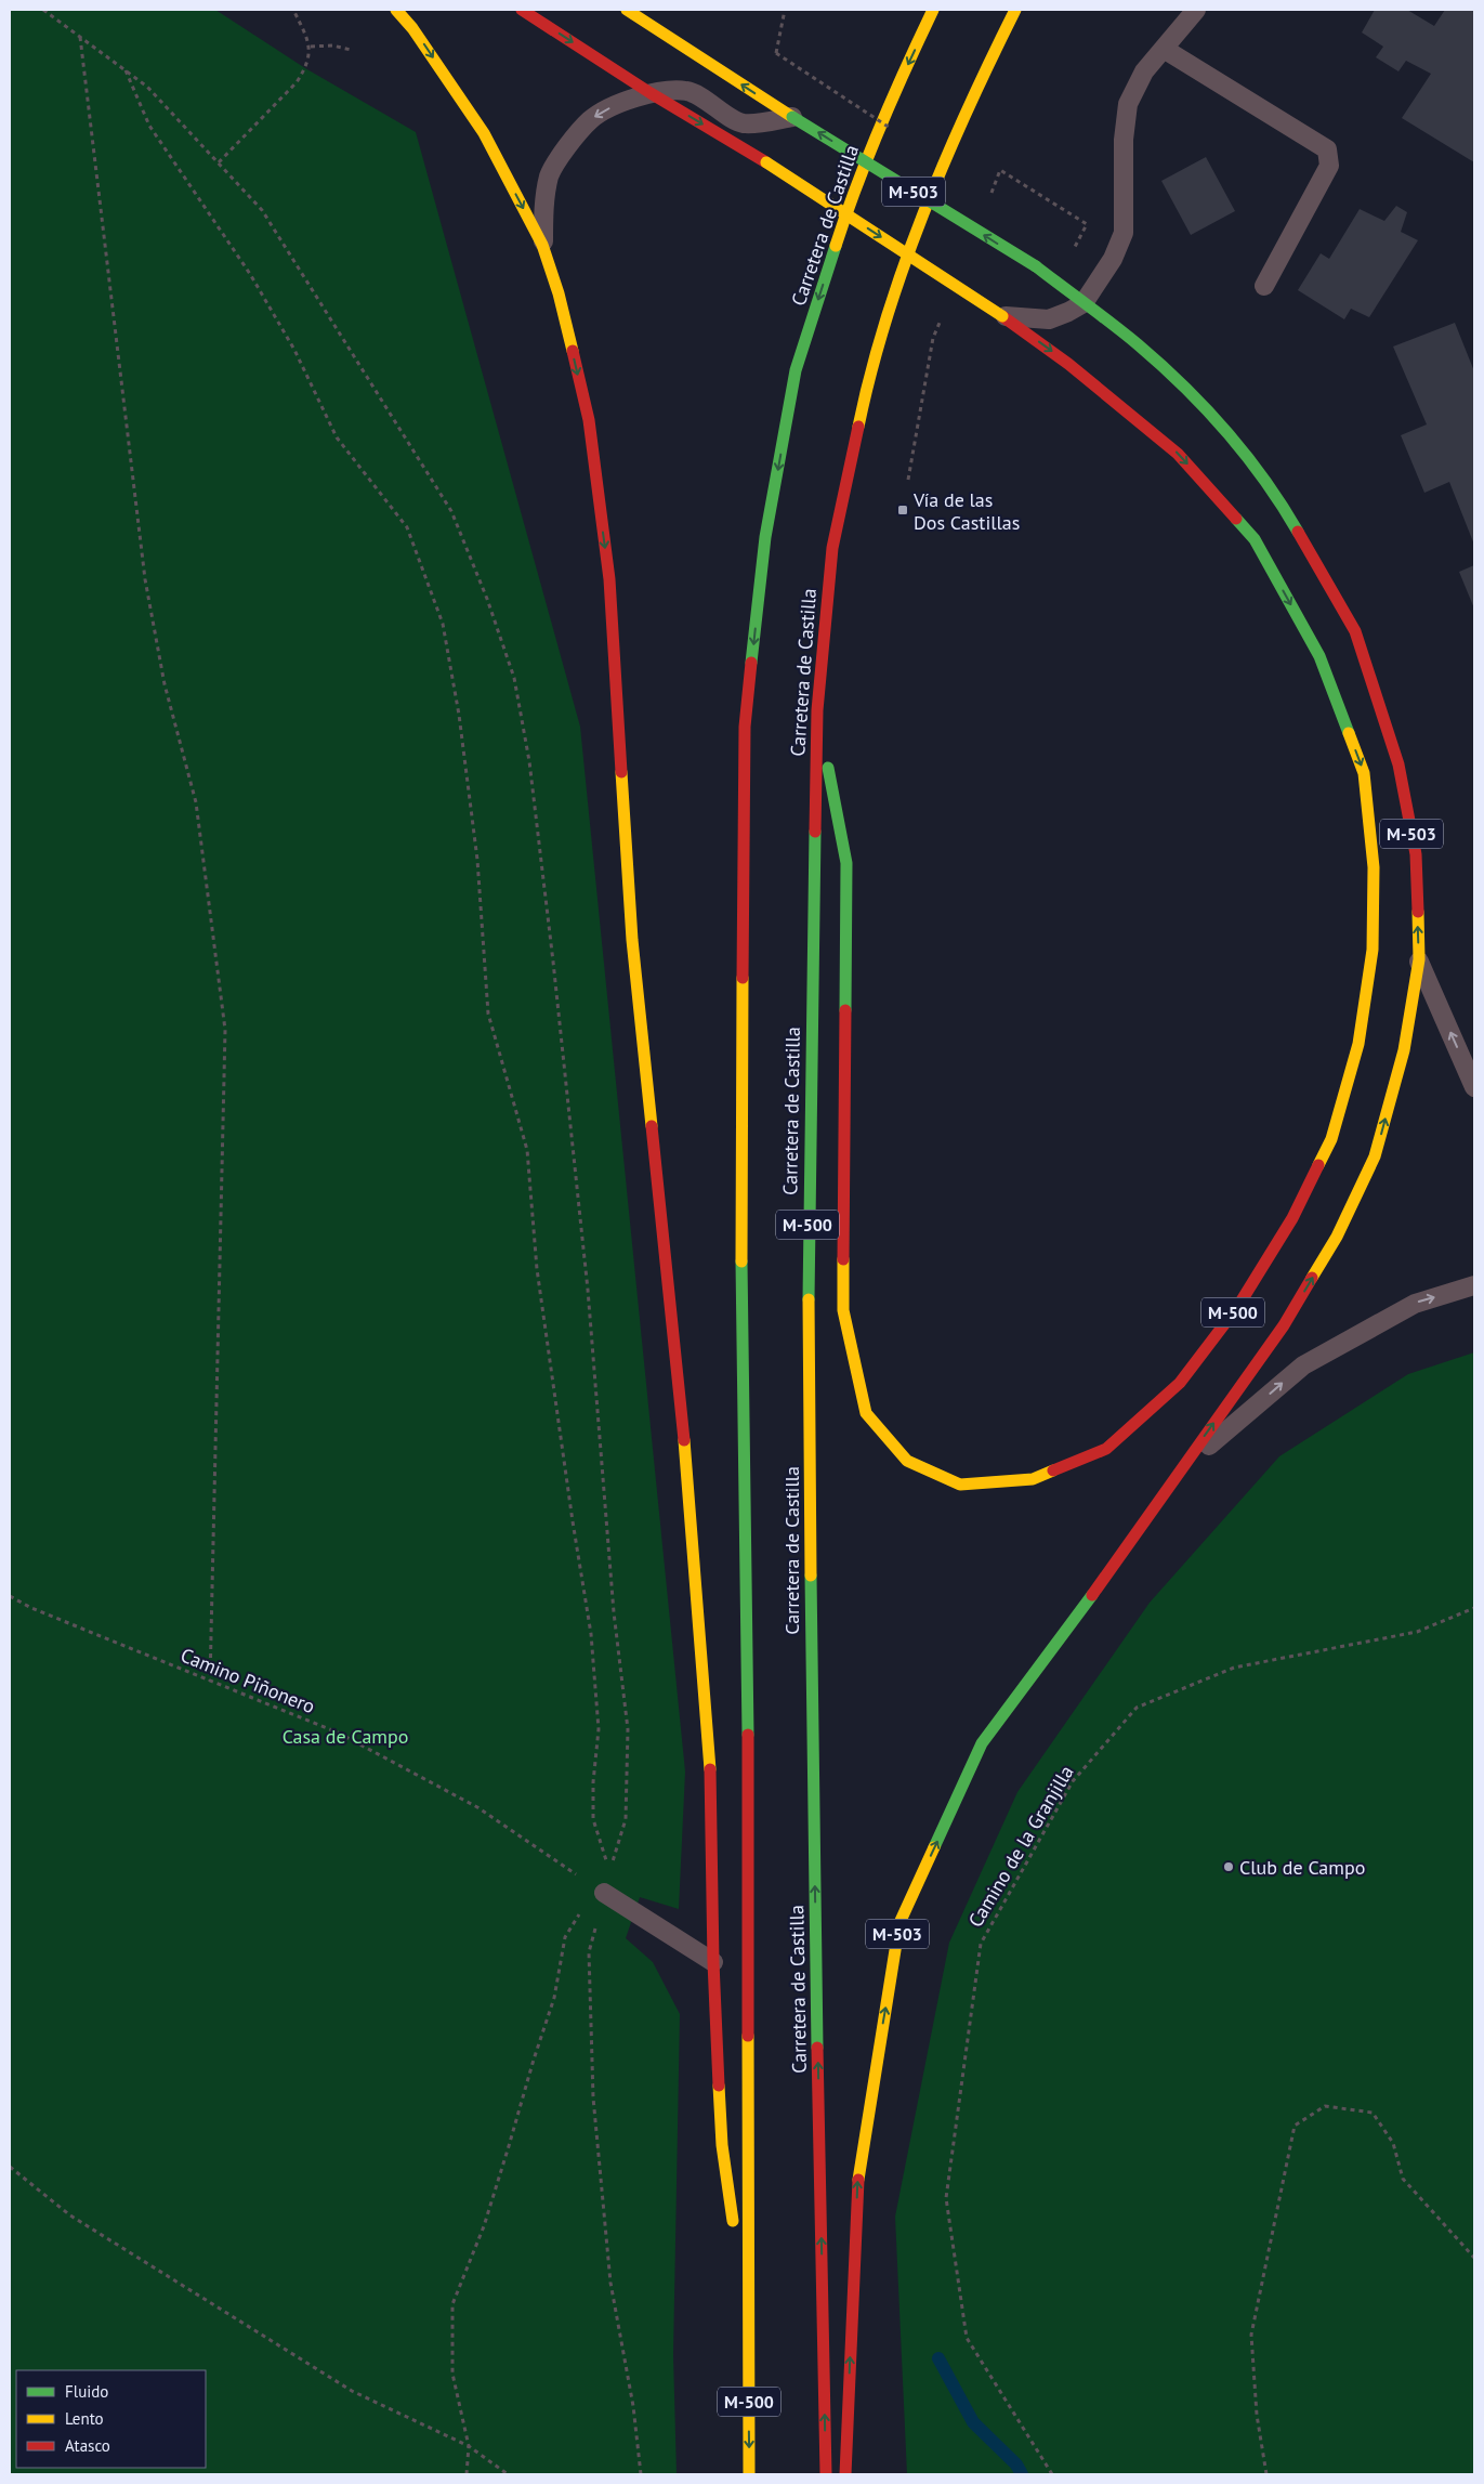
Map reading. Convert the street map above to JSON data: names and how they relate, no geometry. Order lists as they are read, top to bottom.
{
  "streets": {
    "highway": ["M-503", "Carretera de Castilla", "M-500"],
    "path": ["Camino Piñonero", "Camino de la Granjilla"]
  },
  "crossings": [
    ["M-503", "M-500"],
    ["Carretera de Castilla", "M-500"]
  ],
  "parks": ["Casa de Campo"],
  "places": {
    "transit": ["Vía de las Dos Castillas"],
    "other": ["Club de Campo"]
  },
  "legend": ["Fluido", "Lento", "Atasco"]
}
